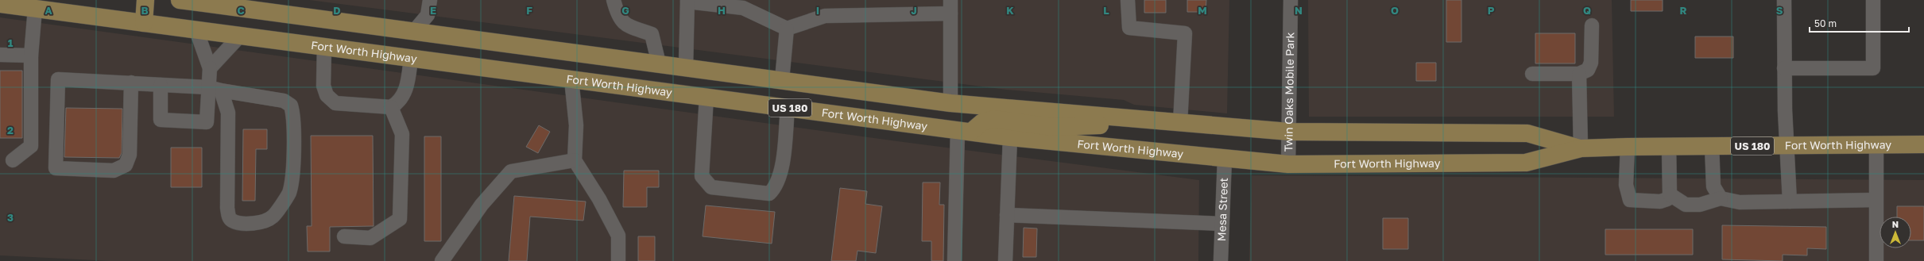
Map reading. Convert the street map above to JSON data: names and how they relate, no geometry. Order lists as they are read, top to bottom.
{
  "streets": {
    "main road": ["Fort Worth Highway", "US 180"],
    "street": ["Twin Oaks Mobile Park", "Mesa Street"]
  },
  "crossings": [
    ["Fort Worth Highway", "Twin Oaks Mobile Park"],
    ["Fort Worth Highway", "Mesa Street"]
  ],
  "scale_bar": "50 m",
  "north": "top",
  "grid": {
    "columns": [
      "A",
      "B",
      "C",
      "D",
      "E",
      "F",
      "G",
      "H",
      "I",
      "J",
      "K",
      "L",
      "M",
      "N",
      "O",
      "P",
      "Q",
      "R",
      "S"
    ],
    "rows": ["1", "2", "3"]
  }
}
